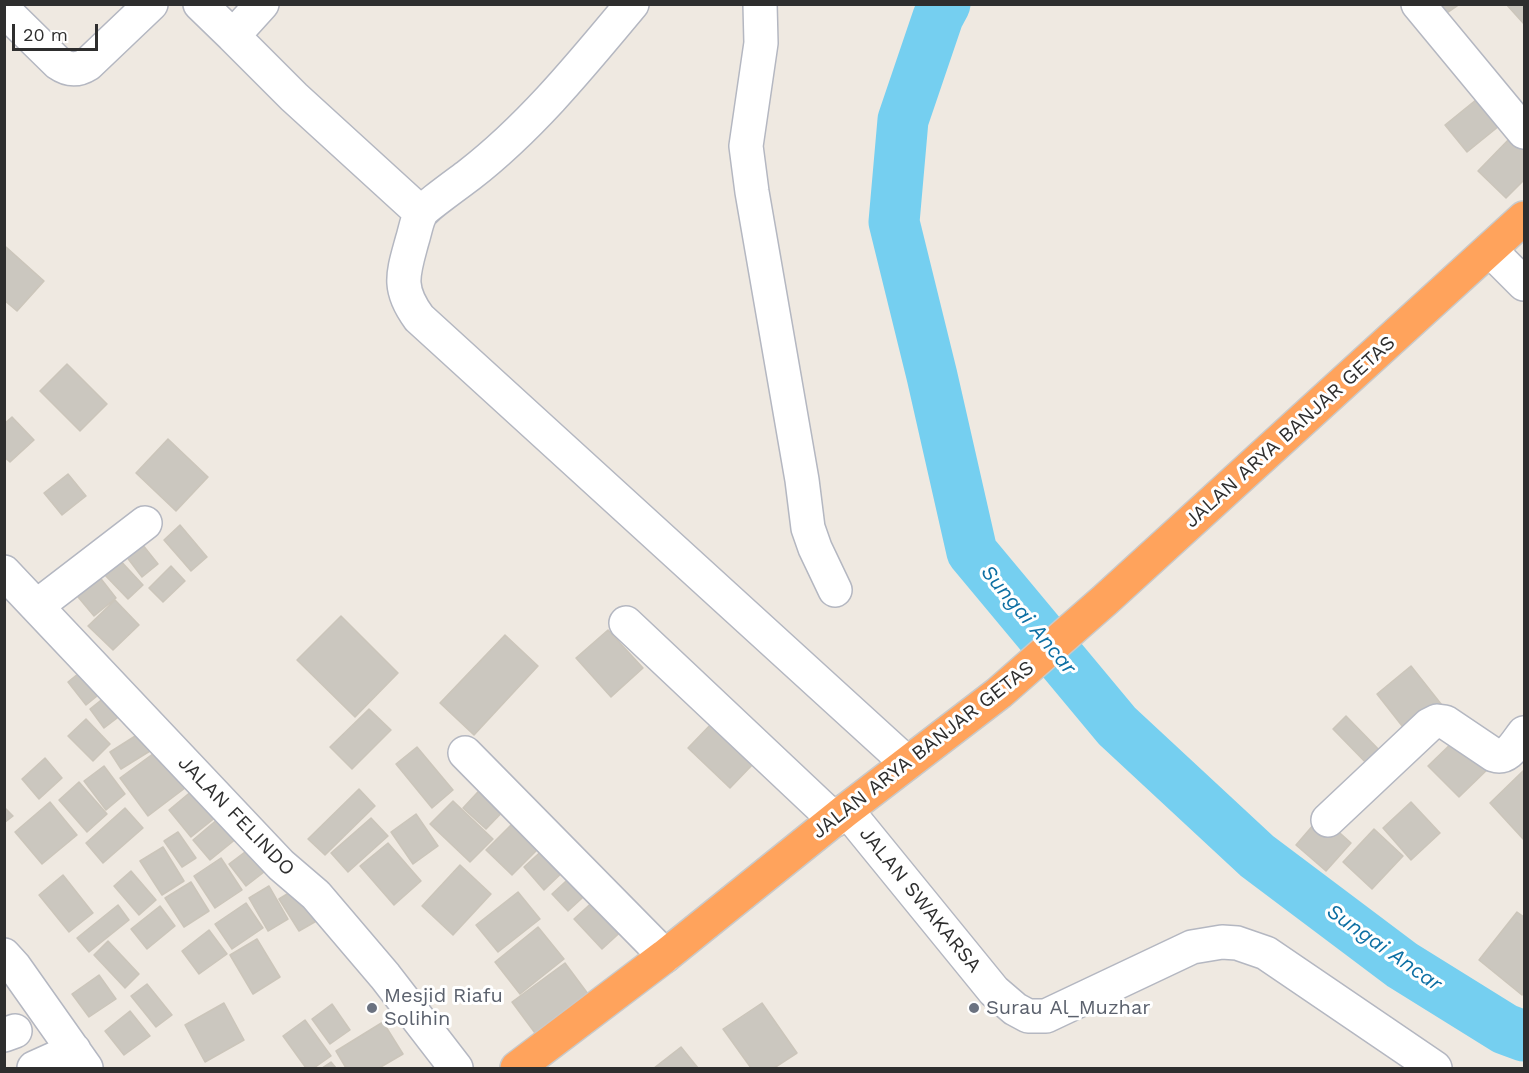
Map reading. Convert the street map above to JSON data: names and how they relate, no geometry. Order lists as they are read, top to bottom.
{
  "streets": {
    "highway": ["JALAN ARYA BANJAR GETAS"],
    "street": ["JALAN FELINDO", "JALAN SWAKARSA"]
  },
  "crossings": [
    ["JALAN ARYA BANJAR GETAS", "JALAN SWAKARSA"]
  ],
  "water": ["Sungai Ancar"],
  "places": ["Mesjid Riafu Solihin", "Surau Al_Muzhar"],
  "scale_bar": "20 m"
}
